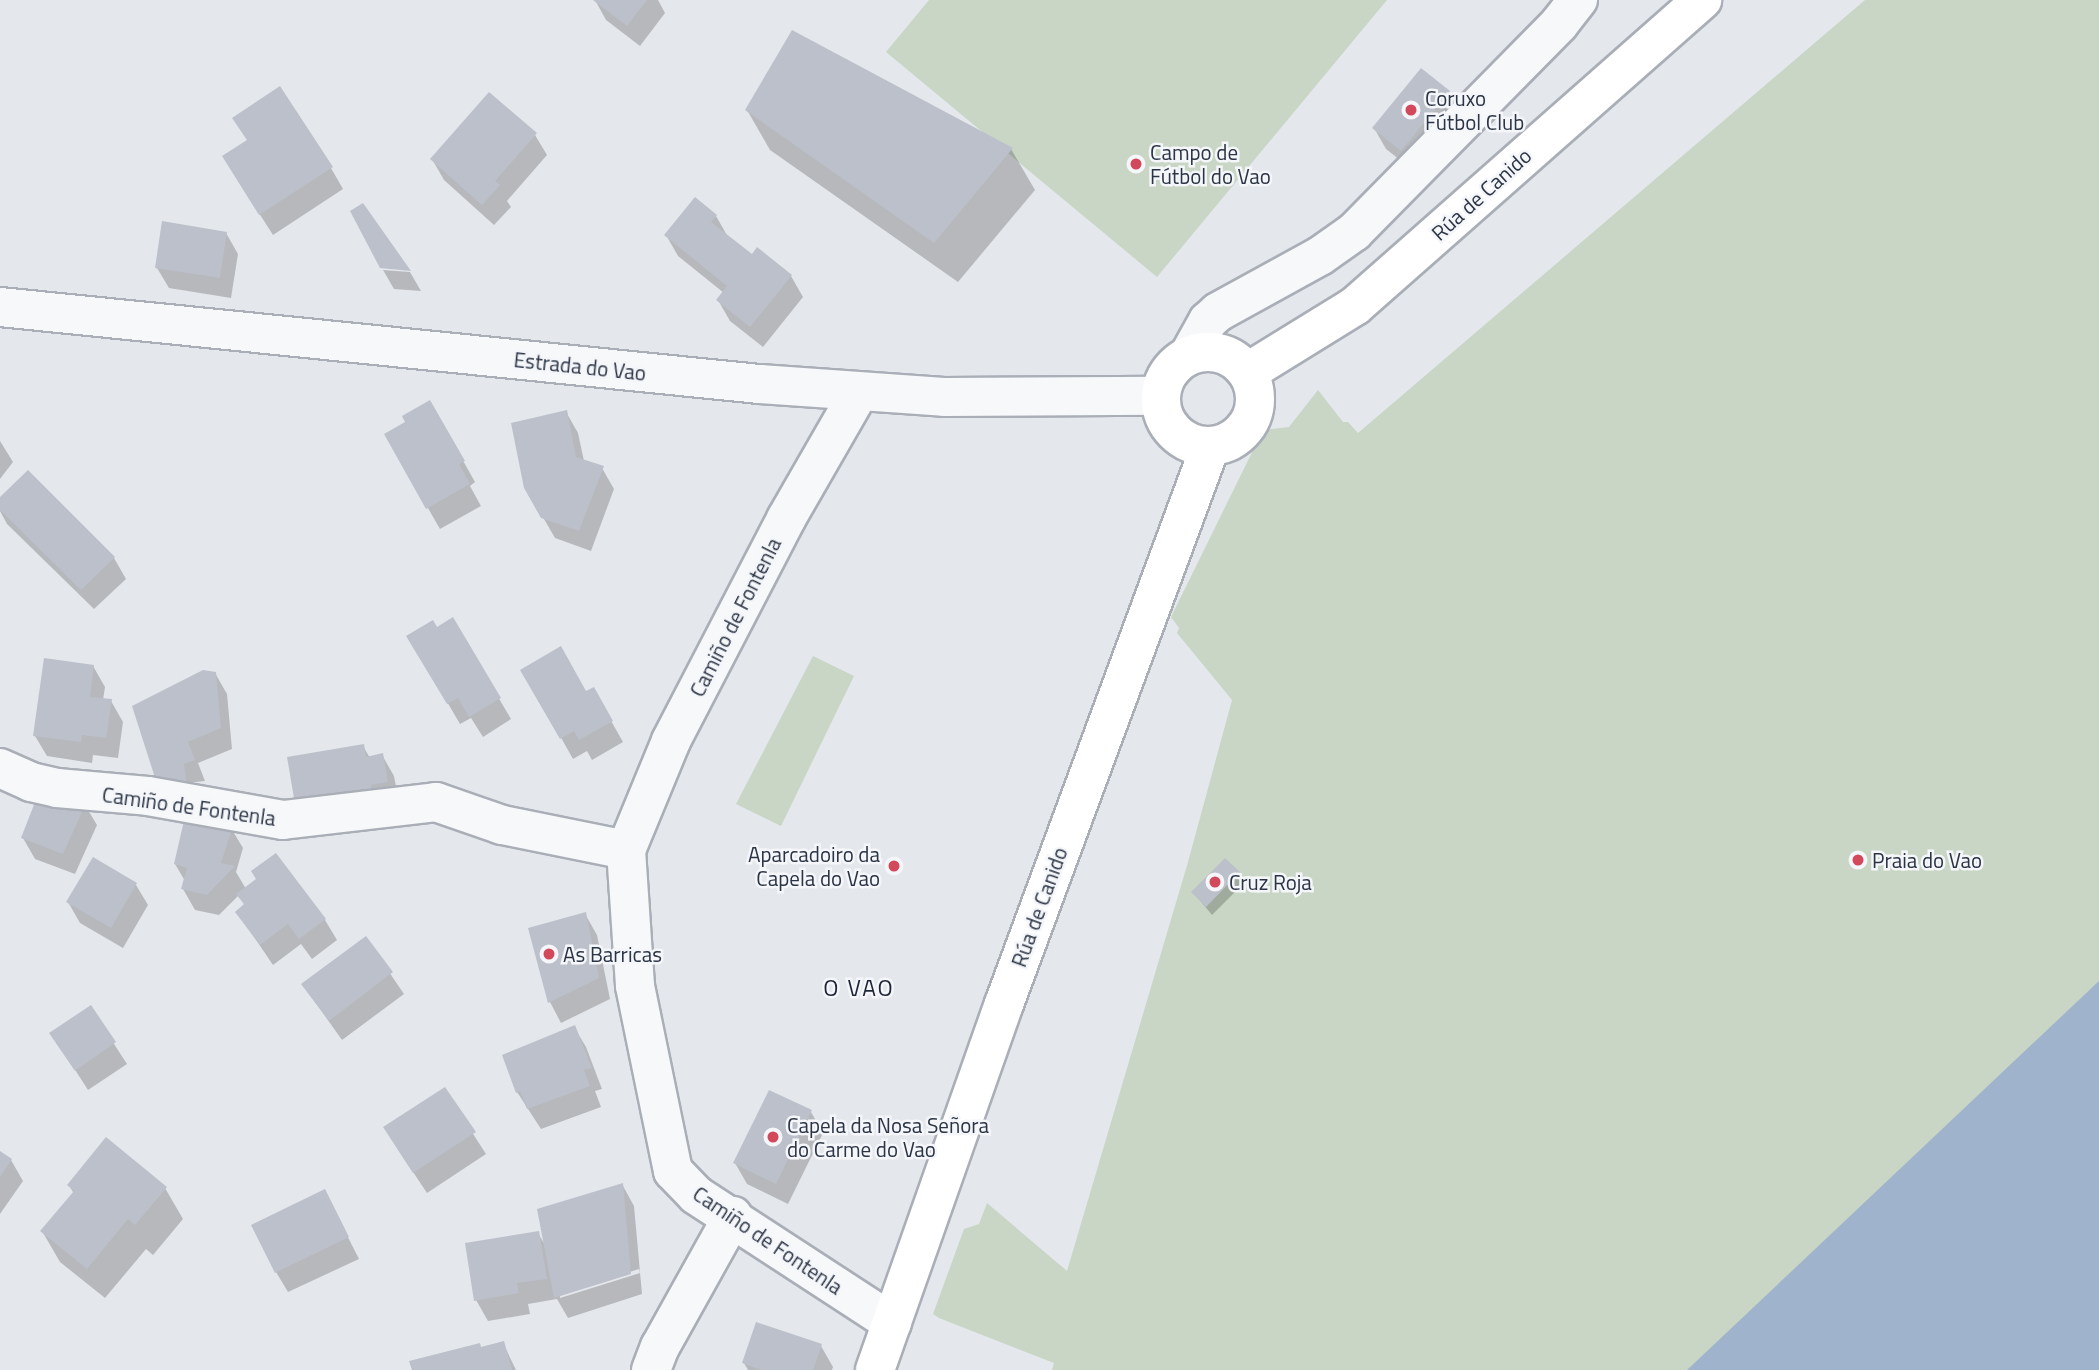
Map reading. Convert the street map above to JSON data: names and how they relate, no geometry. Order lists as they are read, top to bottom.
{
  "streets": {
    "main road": ["Rúa de Canido"],
    "street": ["Estrada do Vao", "Camiño de Fontenla"]
  },
  "crossings": [
    ["Rúa de Canido", "Estrada do Vao"],
    ["Rúa de Canido", "Camiño de Fontenla"],
    ["Estrada do Vao", "Camiño de Fontenla"]
  ],
  "districts": ["O VAO"],
  "places": [
    "Coruxo Fútbol Club",
    "Campo de Fútbol do Vao",
    "Praia do Vao",
    "Aparcadoiro da Capela do Vao",
    "Cruz Roja",
    "As Barricas",
    "Capela da Nosa Señora do Carme do Vao"
  ]
}
